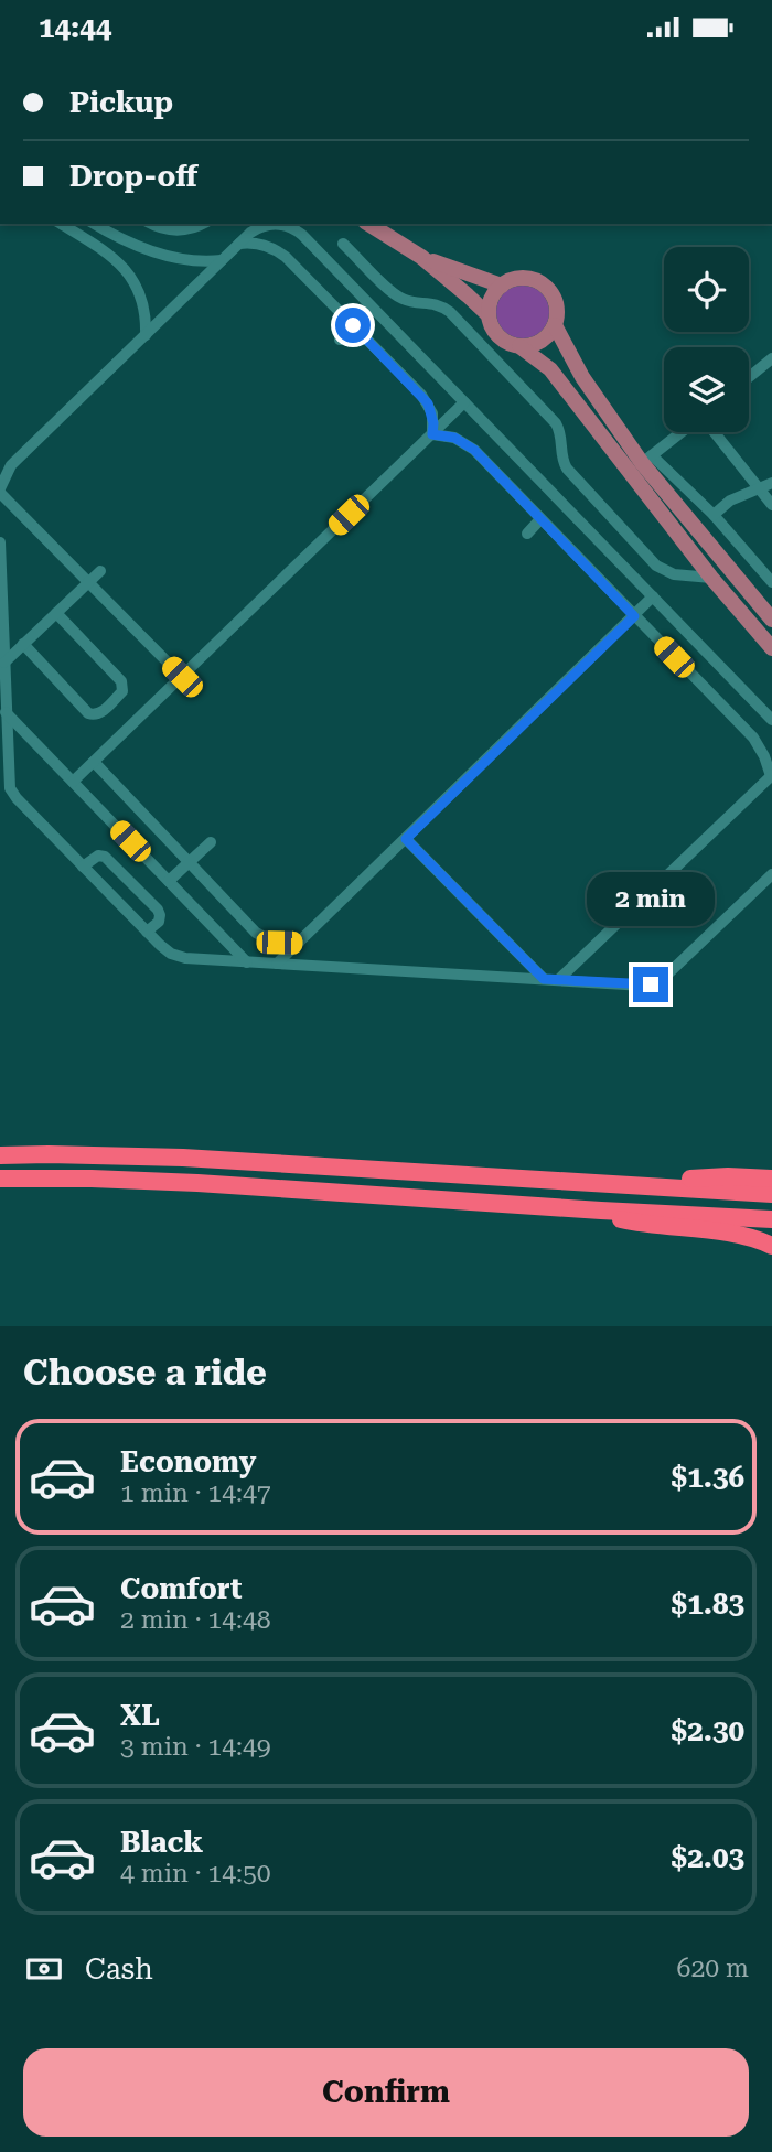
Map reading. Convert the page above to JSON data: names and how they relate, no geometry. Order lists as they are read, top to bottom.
{
  "page": {
    "status": "14:44",
    "banner": ["Pickup", "Drop-off"],
    "bubble": "2 min",
    "heading": "Choose a ride",
    "list": [
      {
        "name": "Economy",
        "note": "1 min · 14:47",
        "value": "$1.36"
      },
      {
        "name": "Comfort",
        "note": "2 min · 14:48",
        "value": "$1.83"
      },
      {
        "name": "XL",
        "note": "3 min · 14:49",
        "value": "$2.30"
      },
      {
        "name": "Black",
        "note": "4 min · 14:50",
        "value": "$2.03"
      }
    ],
    "pay": ["Cash", "620 m"],
    "buttons": "Confirm"
  }
}
